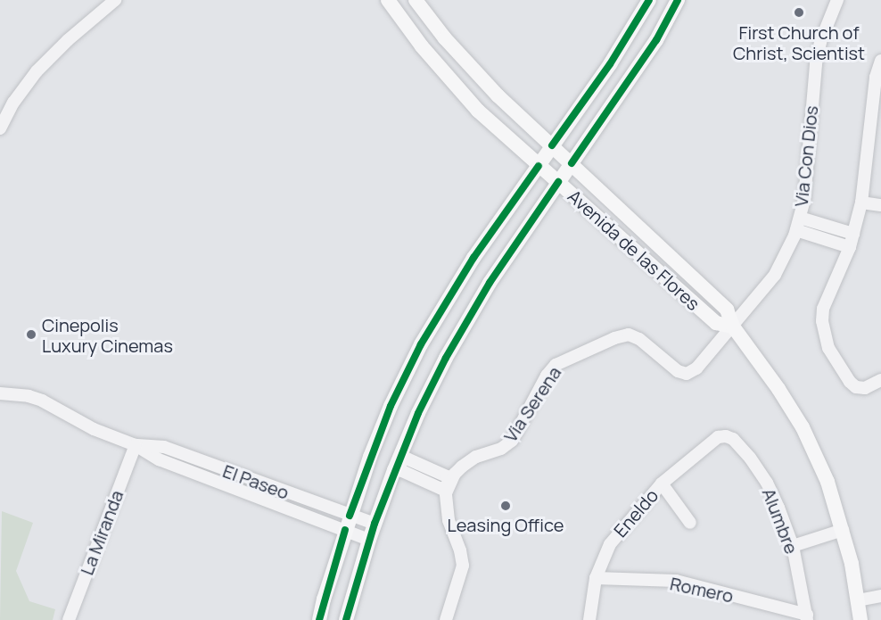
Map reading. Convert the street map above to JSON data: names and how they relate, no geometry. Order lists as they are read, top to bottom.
{
  "streets": {
    "main road": ["Avenida de las Flores"],
    "street": [
      "Via Con Dios",
      "Via Serena",
      "El Paseo",
      "Eneldo",
      "Alumbre",
      "La Miranda",
      "Romero"
    ]
  },
  "crossings": [
    ["Via Con Dios", "Avenida de las Flores"],
    ["Via Con Dios", "Via Serena"],
    ["Avenida de las Flores", "Via Serena"],
    ["El Paseo", "La Miranda"],
    ["Eneldo", "Alumbre"],
    ["Eneldo", "Romero"],
    ["Alumbre", "Romero"]
  ],
  "places": ["First Church of Christ, Scientist", "Cinepolis Luxury Cinemas", "Leasing Office"]
}
